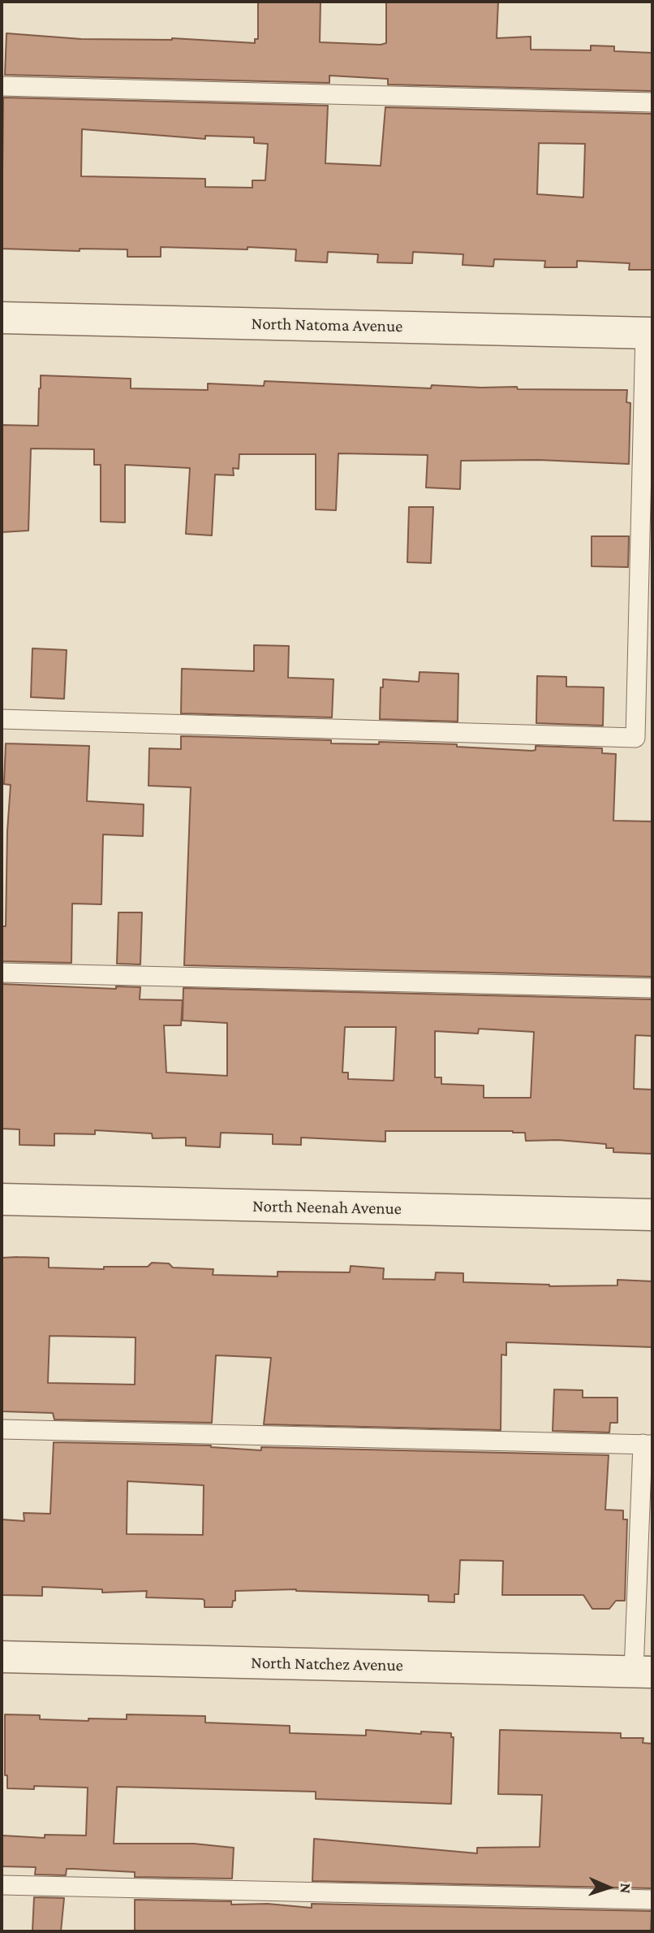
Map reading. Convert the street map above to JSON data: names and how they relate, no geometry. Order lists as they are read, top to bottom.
{
  "streets": {
    "street": ["North Natoma Avenue", "North Neenah Avenue", "North Natchez Avenue"]
  },
  "north": "right"
}
